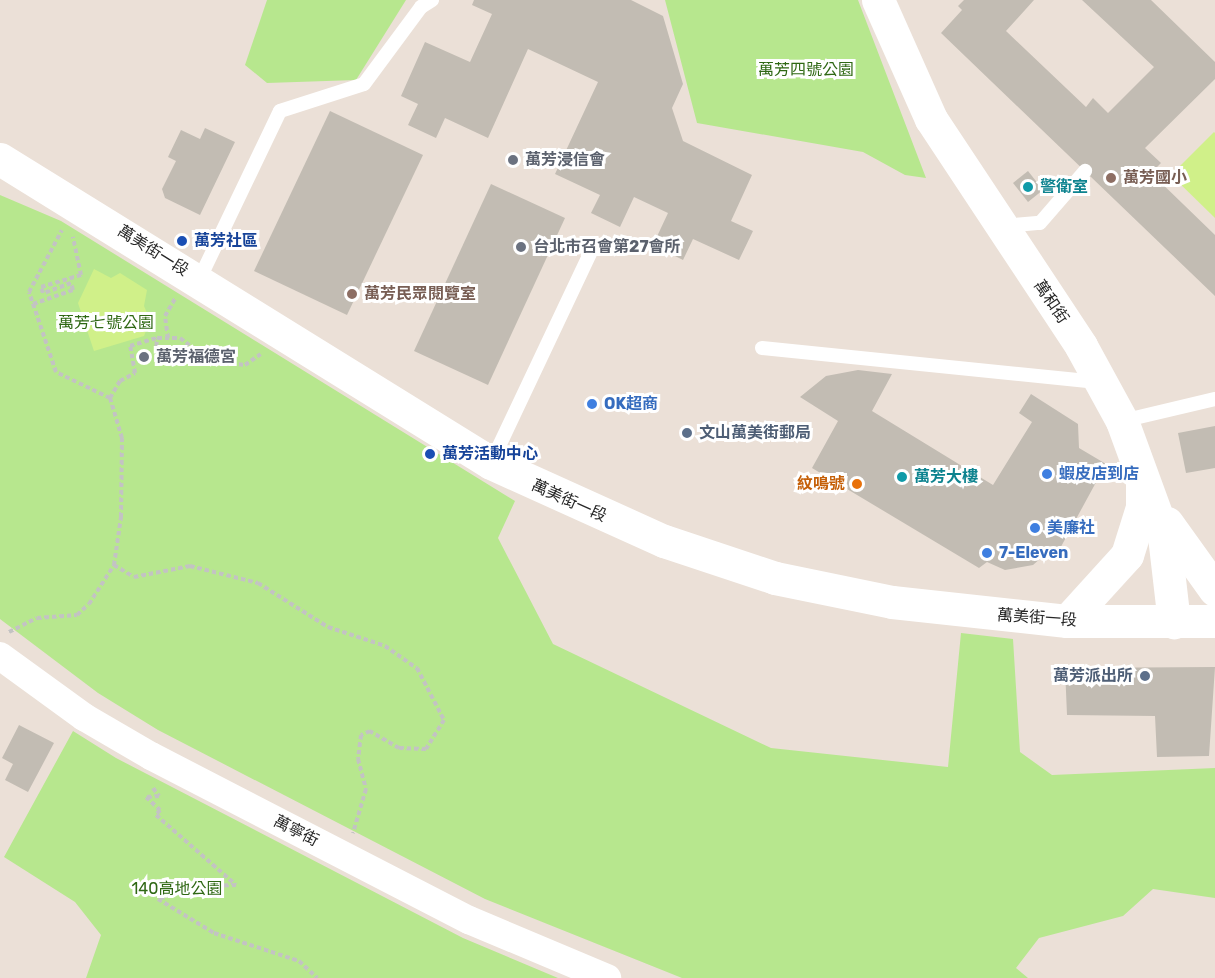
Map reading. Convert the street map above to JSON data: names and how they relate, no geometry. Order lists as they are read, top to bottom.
{
  "streets": {
    "street": ["萬美街一段", "萬和街", "萬寧街"]
  },
  "crossings": [
    ["萬美街一段", "萬和街"]
  ],
  "parks": ["萬芳四號公園", "萬芳七號公園", "140高地公園"],
  "places": [
    "萬芳浸信會",
    "萬芳國小",
    "警衛室",
    "萬芳社區",
    "台北市召會第27會所",
    "萬芳民眾閱覽室",
    "萬芳福德宮",
    "OK超商",
    "文山萬美街郵局",
    "萬芳活動中心",
    "蝦皮店到店",
    "萬芳大樓",
    "紋鳴號",
    "美廉社",
    "7-Eleven",
    "萬芳派出所"
  ]
}
